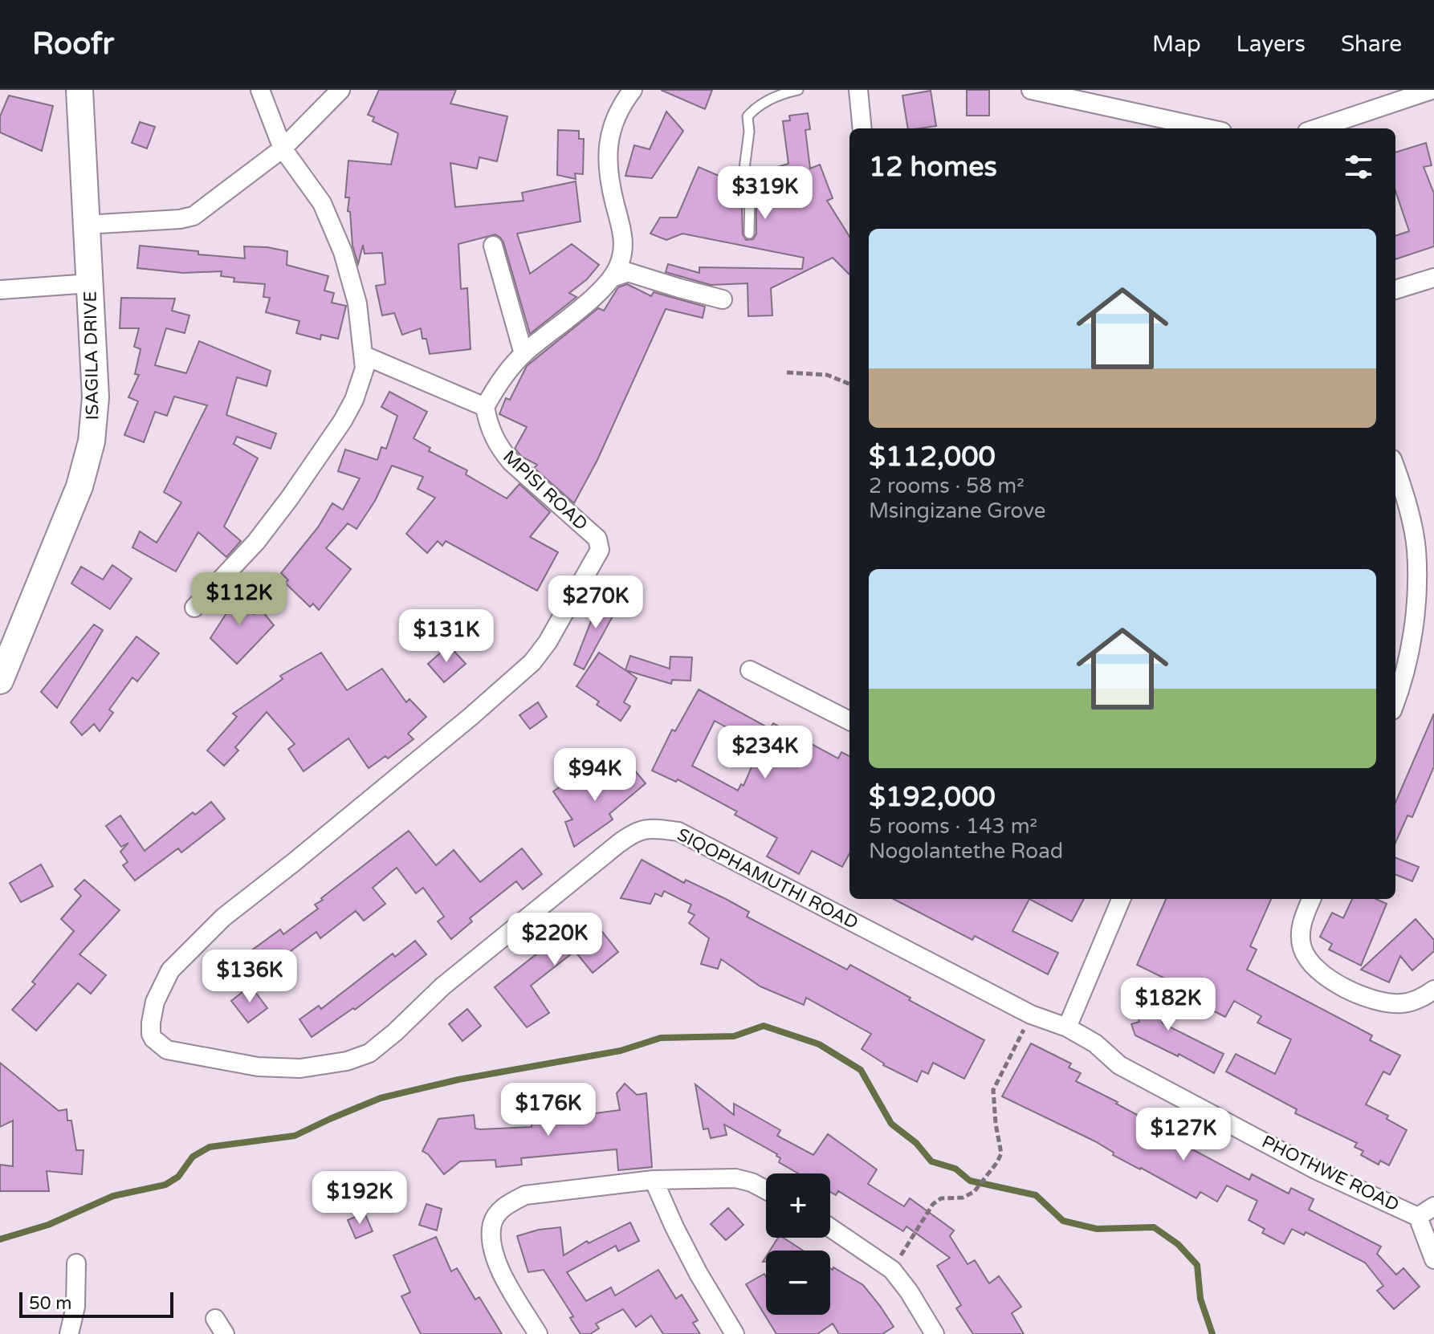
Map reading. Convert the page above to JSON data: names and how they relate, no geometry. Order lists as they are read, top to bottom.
{
  "streets": {
    "street": [
      "ISAGILA DRIVE",
      "MPISI ROAD",
      "SIQOPHAMUTHI ROAD",
      "PHOTHWE ROAD"
    ]
  },
  "crossings": [
    ["MPISI ROAD", "SIQOPHAMUTHI ROAD"],
    ["SIQOPHAMUTHI ROAD", "PHOTHWE ROAD"]
  ],
  "scale_bar": "50 m",
  "page": {
    "header": "Roofr",
    "nav": ["Map", "Layers", "Share"],
    "heading": "12 homes",
    "price": [
      "$319K",
      "$112K",
      "$270K",
      "$131K",
      "$234K",
      "$94K",
      "$220K",
      "$136K",
      "$182K",
      "$176K",
      "$127K",
      "$192K"
    ],
    "list": [
      {
        "name": "$112,000",
        "note": "2 rooms · 58 m² · Msingizane Grove"
      },
      {
        "name": "$192,000",
        "note": "5 rooms · 143 m² · Nogolantethe Road"
      }
    ],
    "map_buttons": ["+", "−"],
    "scale": "50 m"
  }
}
